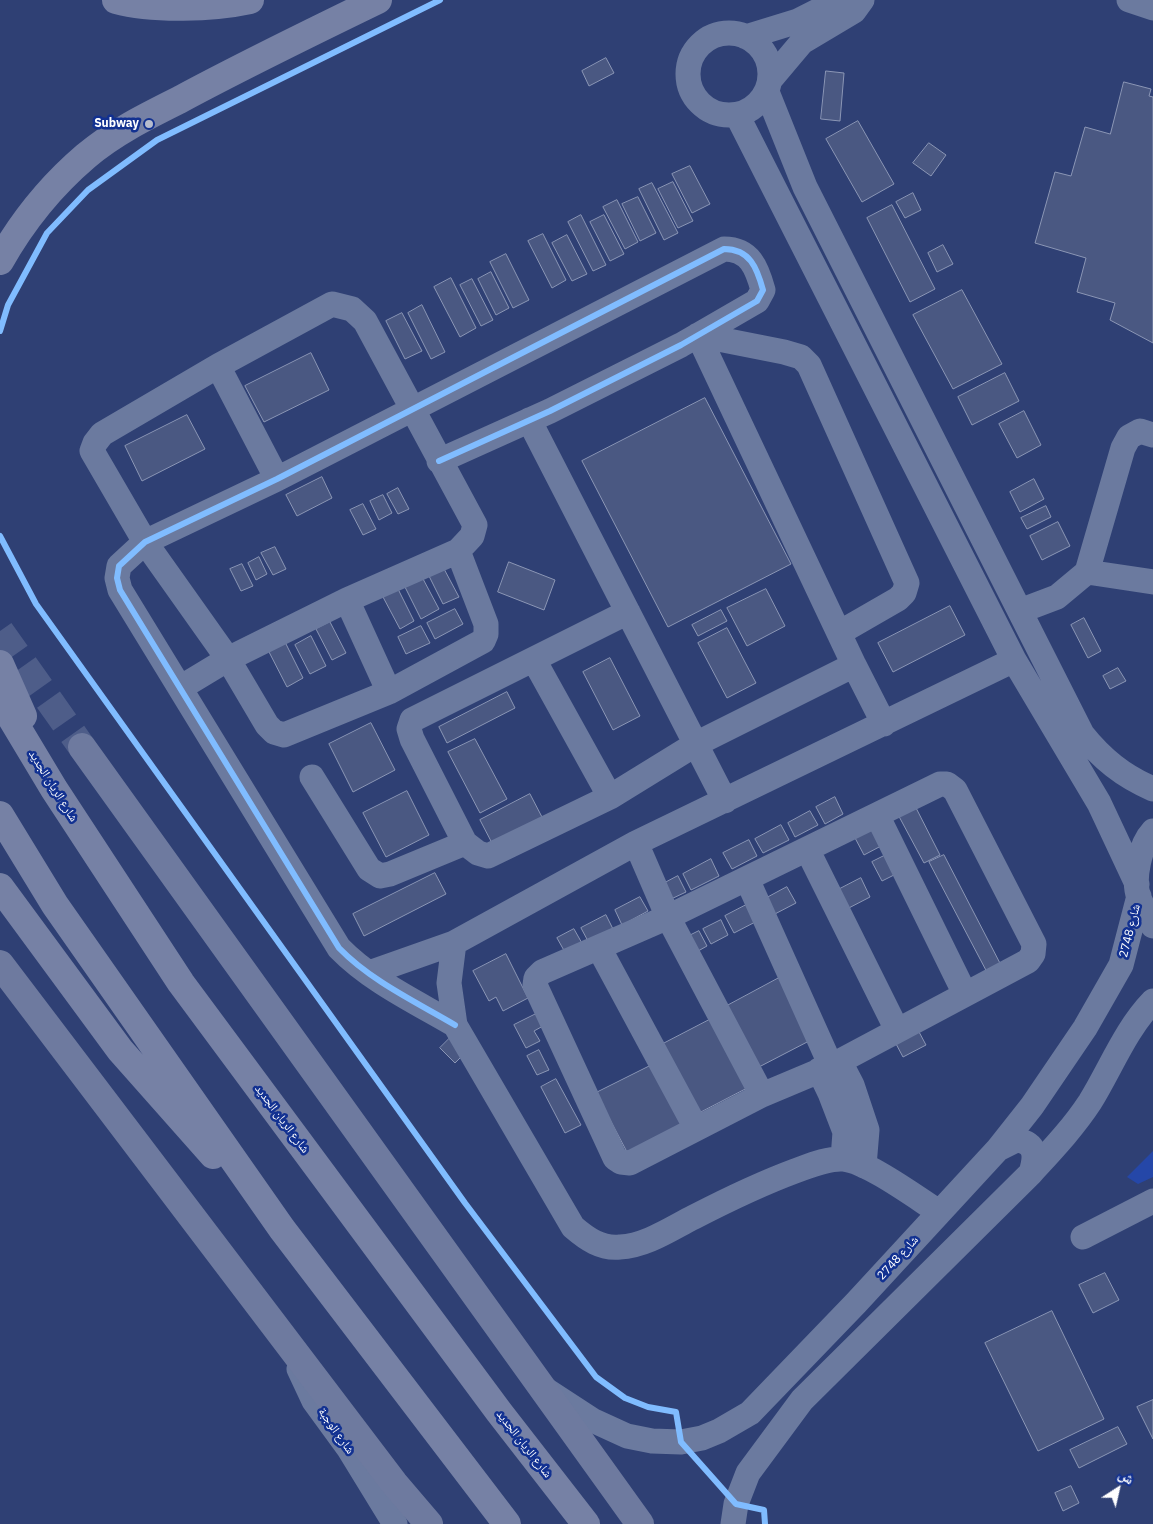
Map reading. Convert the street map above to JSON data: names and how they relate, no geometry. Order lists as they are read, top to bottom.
{
  "streets": {
    "main road": ["شارع الريان الجديد"],
    "street": ["شارع 2748", "شارع الوجبة"]
  },
  "places": ["Subway"],
  "north": "top right"
}
